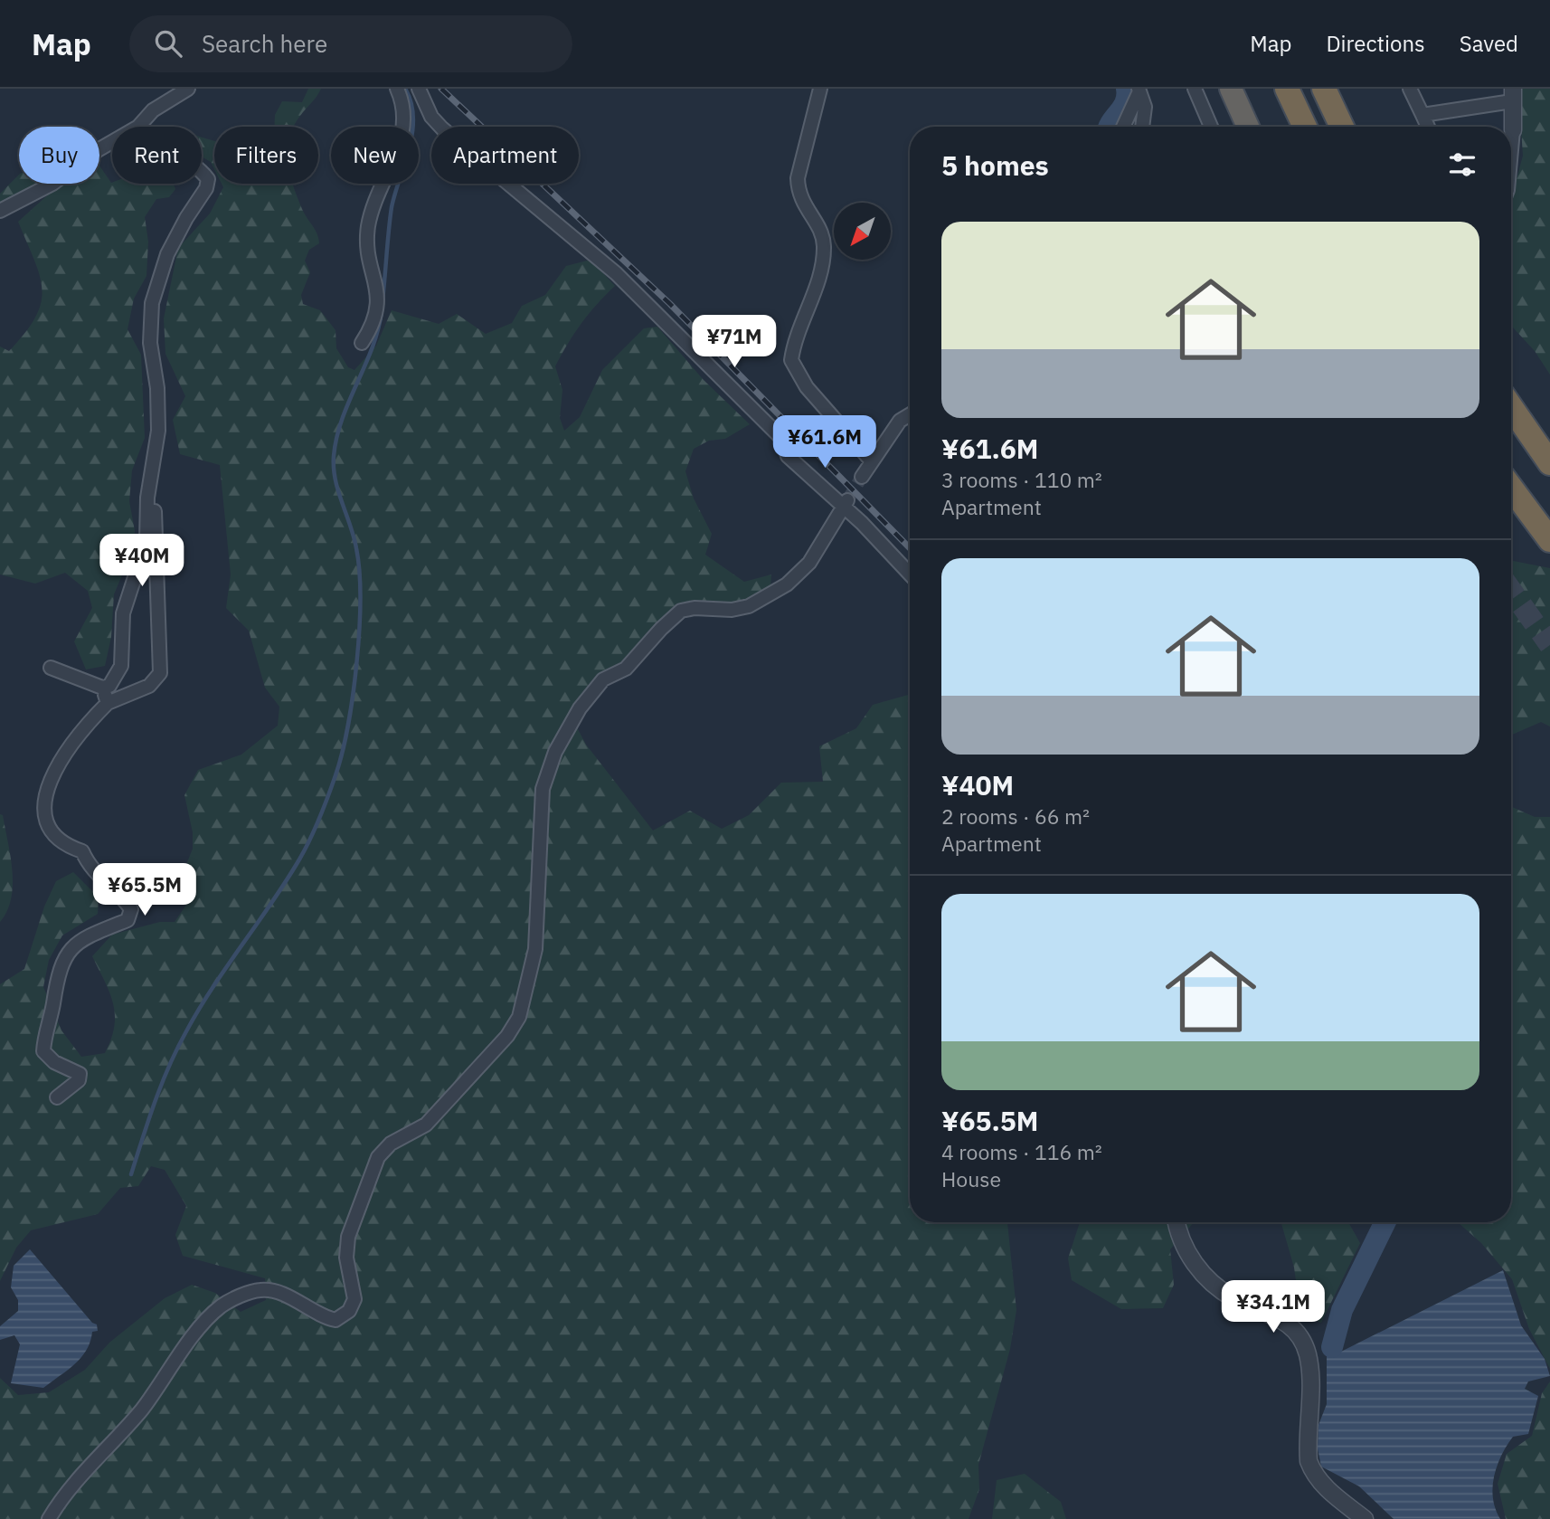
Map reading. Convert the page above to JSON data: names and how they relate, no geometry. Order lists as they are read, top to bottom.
{
  "north": "bottom left",
  "page": {
    "header": "Map",
    "search": "Search here",
    "nav": ["Map", "Directions", "Saved"],
    "chip": [
      "Buy",
      "Rent",
      "Filters",
      "New",
      "Apartment"
    ],
    "heading": "5 homes",
    "list": [
      {
        "name": "¥61.6M",
        "note": "3 rooms · 110 m² · Apartment"
      },
      {
        "name": "¥40M",
        "note": "2 rooms · 66 m² · Apartment"
      },
      {
        "name": "¥65.5M",
        "note": "4 rooms · 116 m² · House"
      }
    ],
    "price": [
      "¥71M",
      "¥61.6M",
      "¥40M",
      "¥65.5M",
      "¥34.1M"
    ]
  }
}
